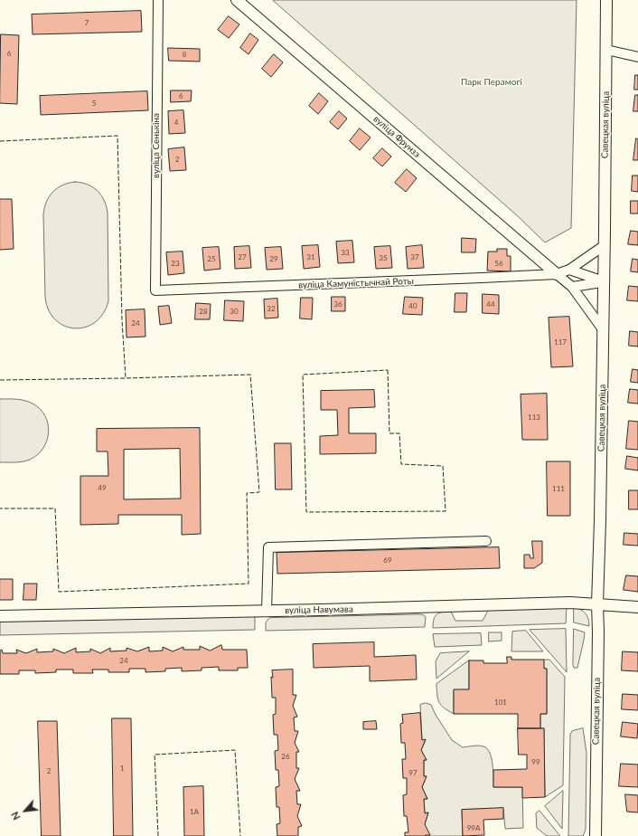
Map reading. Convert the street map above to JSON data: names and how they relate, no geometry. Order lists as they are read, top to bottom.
{
  "streets": {
    "street": [
      "Савецкая вуліца",
      "вуліца Фрунзэ",
      "вуліца Сенькіна",
      "вуліца Камуністычнай Роты",
      "вуліца Навумава"
    ]
  },
  "crossings": [
    ["Савецкая вуліца", "вуліца Фрунзэ"],
    ["Савецкая вуліца", "вуліца Навумава"],
    ["вуліца Фрунзэ", "вуліца Камуністычнай Роты"],
    ["вуліца Сенькіна", "вуліца Камуністычнай Роты"]
  ],
  "parks": ["Парк Перамогі"],
  "house_numbers": [
    "7",
    "6",
    "8",
    "6",
    "5",
    "4",
    "2",
    "33",
    "27",
    "31",
    "37",
    "35",
    "25",
    "29",
    "23",
    "56",
    "36",
    "44",
    "40",
    "32",
    "28",
    "30",
    "24",
    "117",
    "113",
    "49",
    "111",
    "69",
    "24",
    "101",
    "26",
    "99",
    "1",
    "2",
    "97",
    "1А",
    "99А"
  ],
  "north": "bottom left"
}
